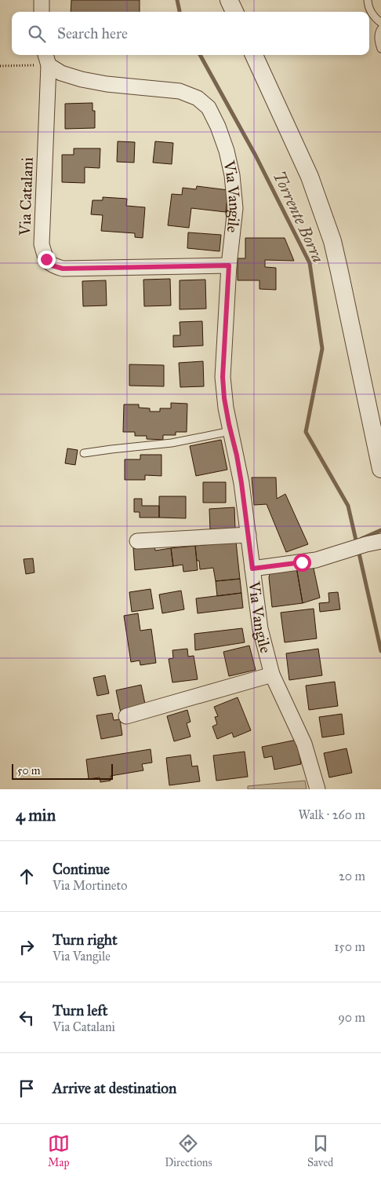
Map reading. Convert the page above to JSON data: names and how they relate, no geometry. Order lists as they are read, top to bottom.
{
  "streets": {
    "street": ["Via Catalani", "Via Vangile"]
  },
  "crossings": [
    ["Via Catalani", "Via Vangile"]
  ],
  "water": ["Torrente Borra"],
  "scale_bar": "50 m",
  "page": {
    "search": "Search here",
    "scale": "50 m",
    "heading": ["4 min", "Walk · 260 m"],
    "list": [
      ["Continue", "Via Mortineto", "20 m"],
      ["Turn right", "Via Vangile", "150 m"],
      ["Turn left", "Via Catalani", "90 m"],
      "Arrive at destination"
    ],
    "nav": ["Map", "Directions", "Saved"]
  }
}
